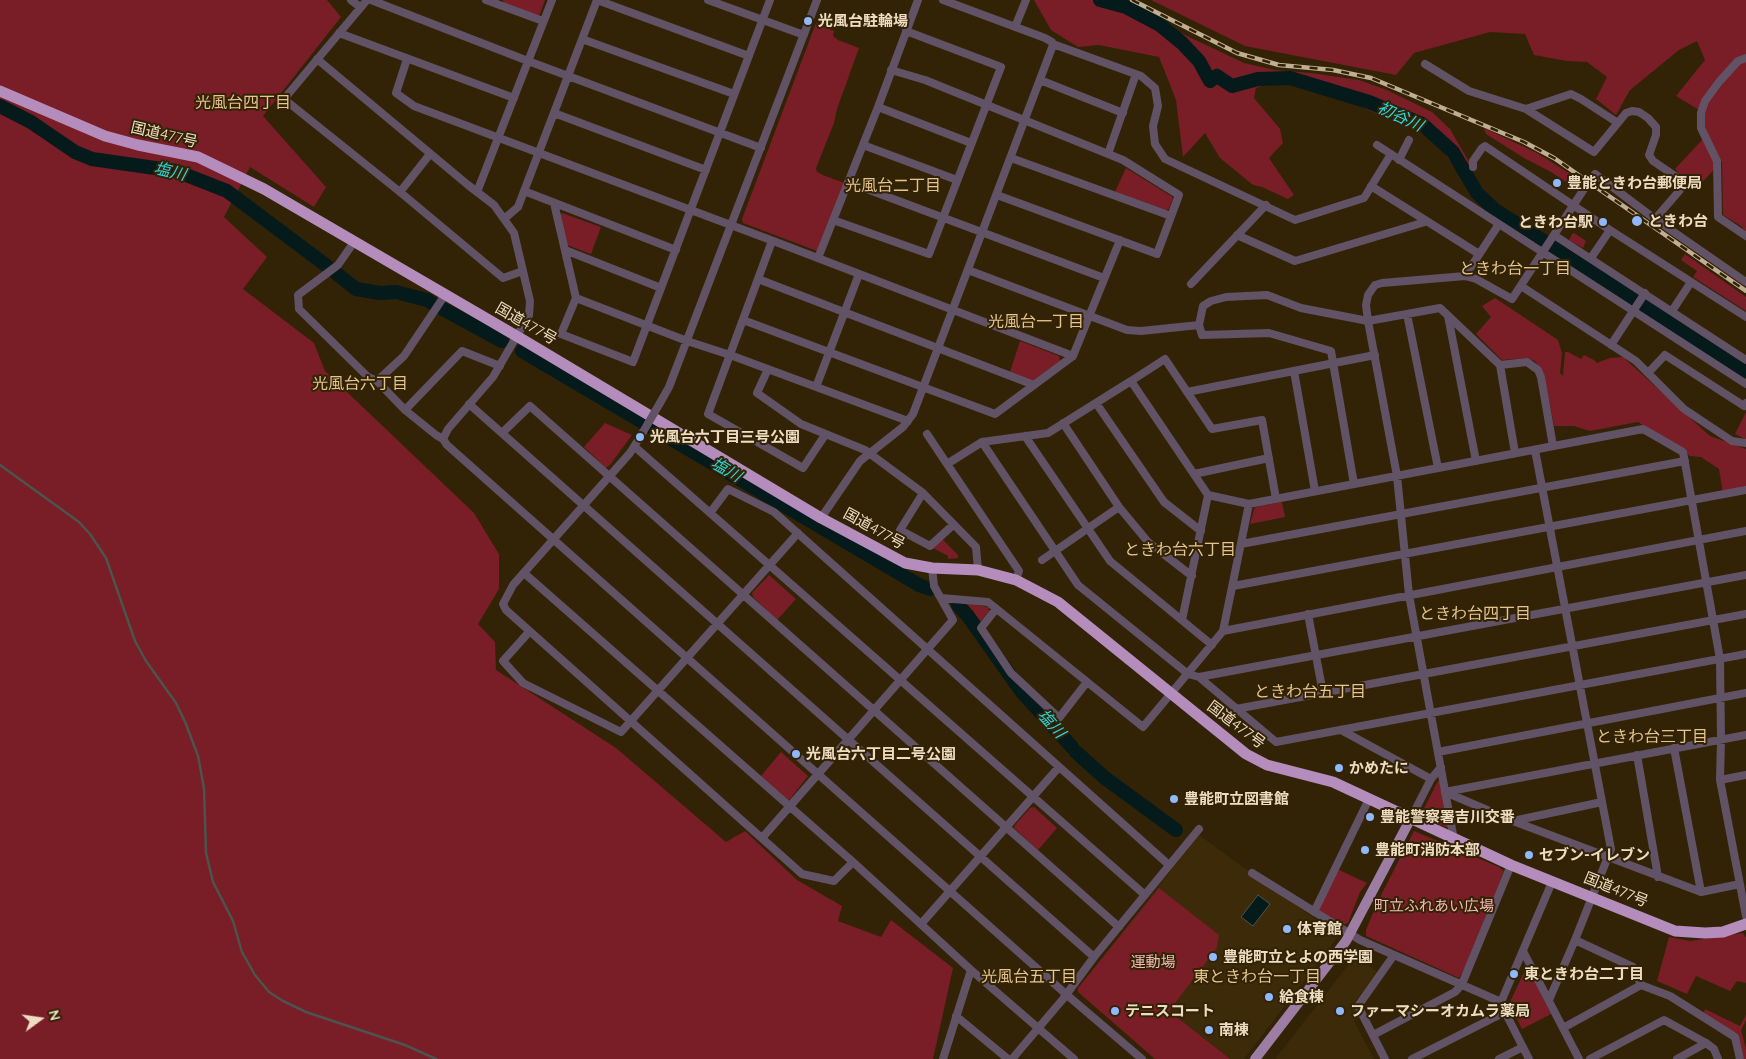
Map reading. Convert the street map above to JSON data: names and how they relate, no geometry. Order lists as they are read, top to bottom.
{
  "streets": {
    "highway": ["国道477号"]
  },
  "districts": [
    "光風台四丁目",
    "光風台二丁目",
    "ときわ台一丁目",
    "光風台一丁目",
    "光風台六丁目",
    "ときわ台六丁目",
    "ときわ台四丁目",
    "ときわ台五丁目",
    "ときわ台三丁目",
    "光風台五丁目",
    "東ときわ台一丁目"
  ],
  "water": ["初谷川", "塩川"],
  "parks": ["町立ふれあい広場", "運動場"],
  "places": [
    "光風台駐輪場",
    "豊能ときわ台郵便局",
    "ときわ台",
    "ときわ台駅",
    "光風台六丁目三号公園",
    "光風台六丁目二号公園",
    "かめたに",
    "豊能町立図書館",
    "豊能警察署吉川交番",
    "豊能町消防本部",
    "セブン-イレブン",
    "体育館",
    "豊能町立とよの西学園",
    "東ときわ台二丁目",
    "給食棟",
    "テニスコート",
    "ファーマシーオカムラ薬局",
    "南棟"
  ],
  "north": "right"
}
